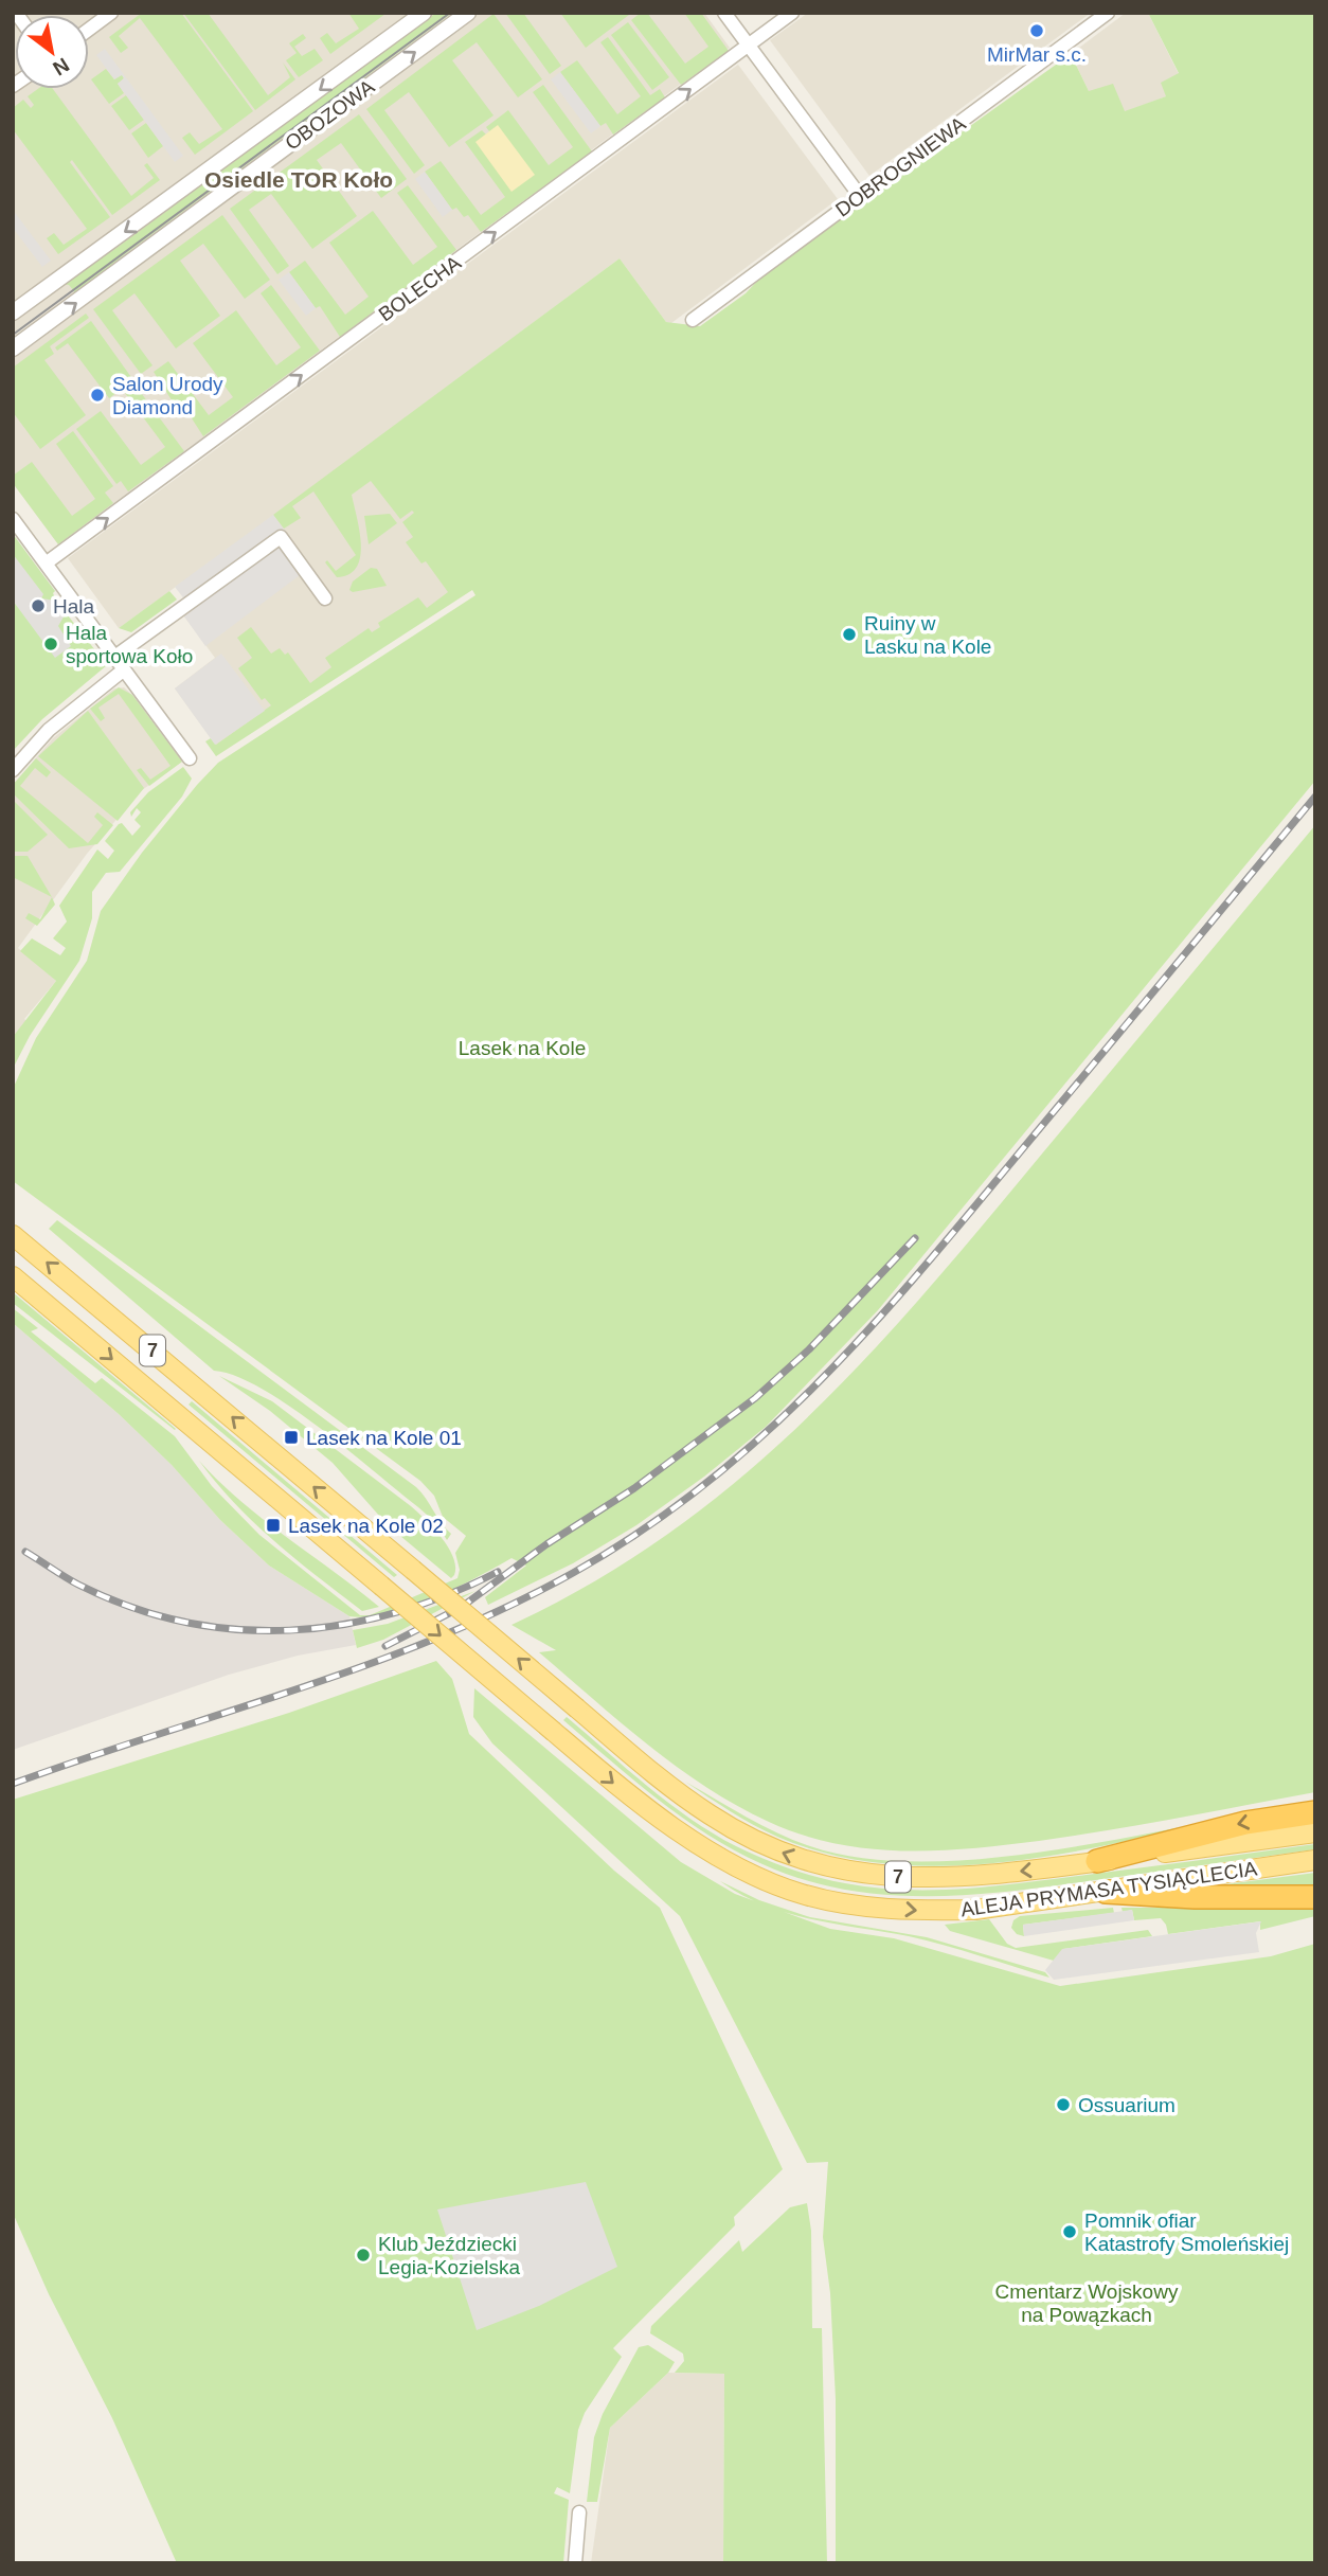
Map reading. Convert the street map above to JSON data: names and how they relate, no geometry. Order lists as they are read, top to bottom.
{
  "streets": {
    "main road": ["7", "ALEJA PRYMASA TYSIĄCLECIA"],
    "street": ["OBOZOWA", "DOBROGNIEWA", "BOLECHA"]
  },
  "one_way": ["BOLECHA"],
  "districts": ["Osiedle TOR Koło"],
  "parks": ["Lasek na Kole", "Cmentarz Wojskowy na Powązkach"],
  "places": {
    "other": [
      "MirMar s.c.",
      "Salon Urody Diamond",
      "Hala",
      "Ruiny w Lasku na Kole",
      "Hala sportowa Koło",
      "Ossuarium",
      "Pomnik ofiar Katastrofy Smoleńskiej",
      "Klub Jeździecki Legia-Kozielska"
    ],
    "transit": ["Lasek na Kole 01", "Lasek na Kole 02"]
  },
  "north": "bottom right"
}
